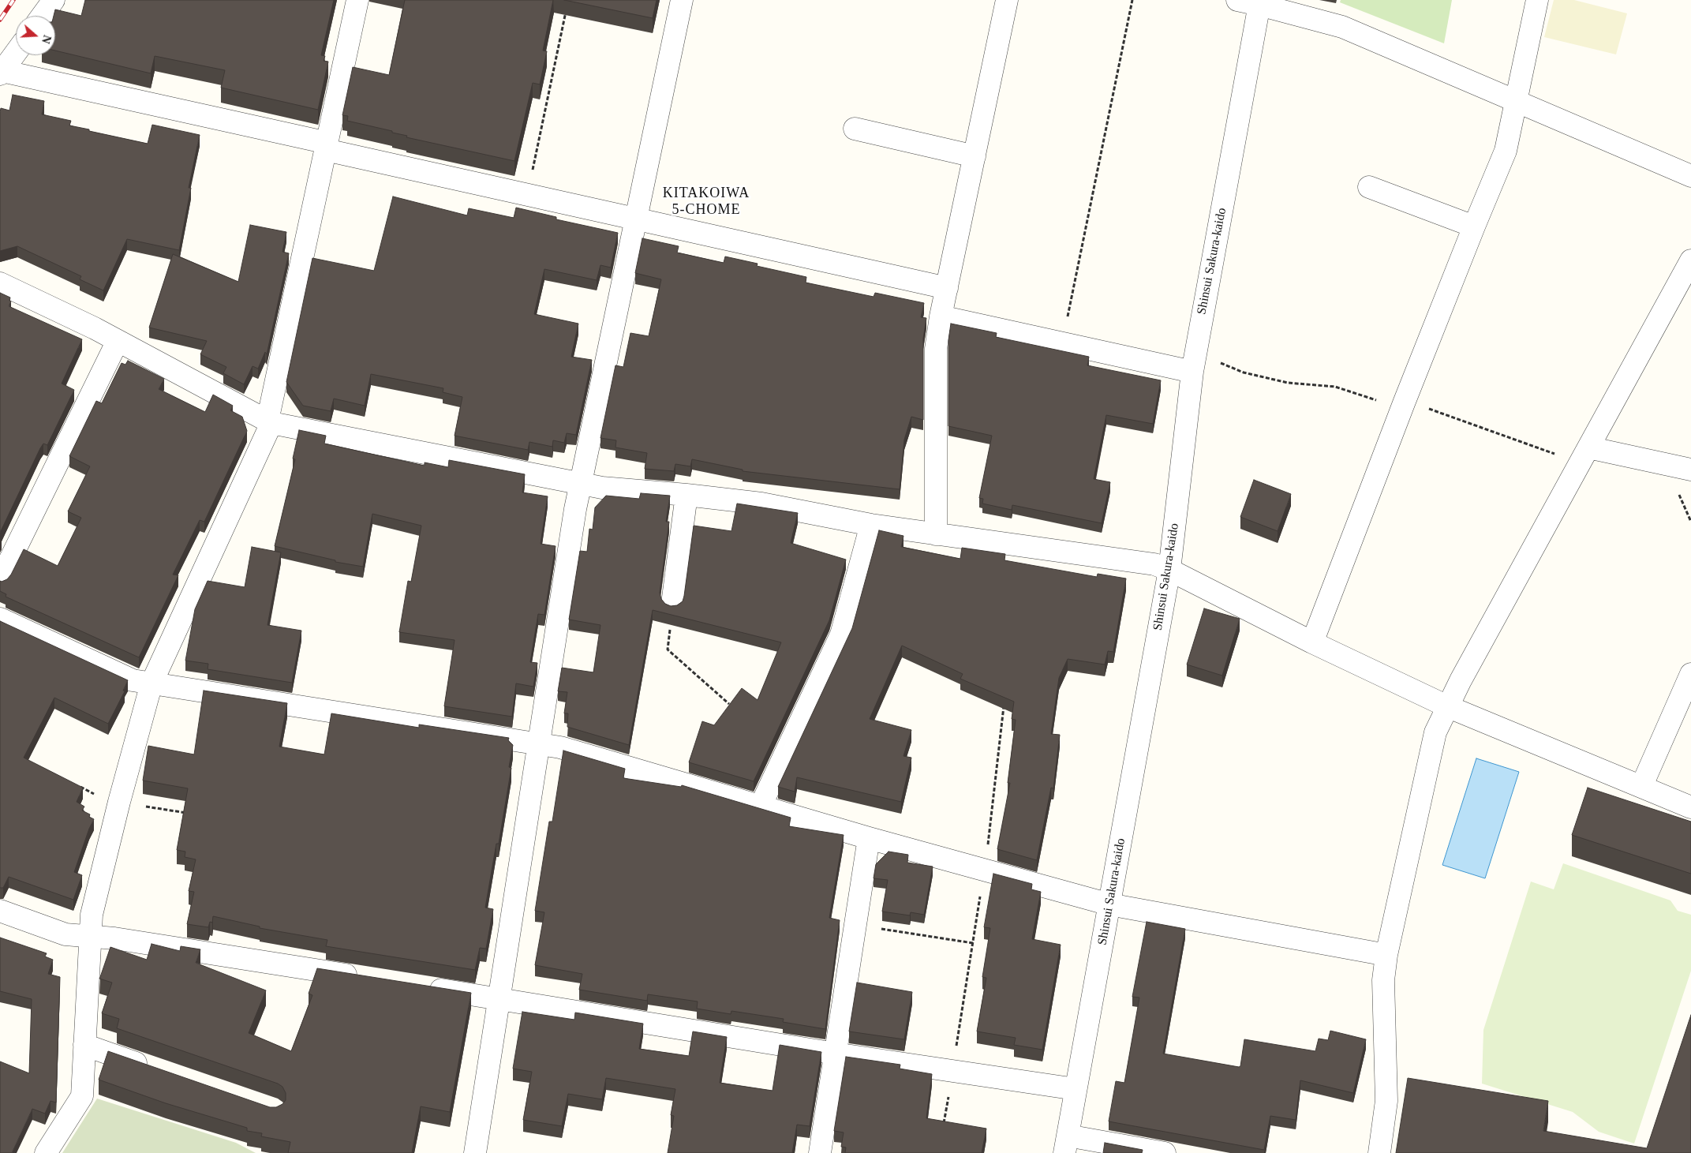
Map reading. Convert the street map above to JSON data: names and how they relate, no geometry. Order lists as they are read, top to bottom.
{
  "streets": {
    "street": ["Shinsui Sakura-kaido"]
  },
  "districts": ["KITAKOIWA 5-CHOME"],
  "north": "right"
}
